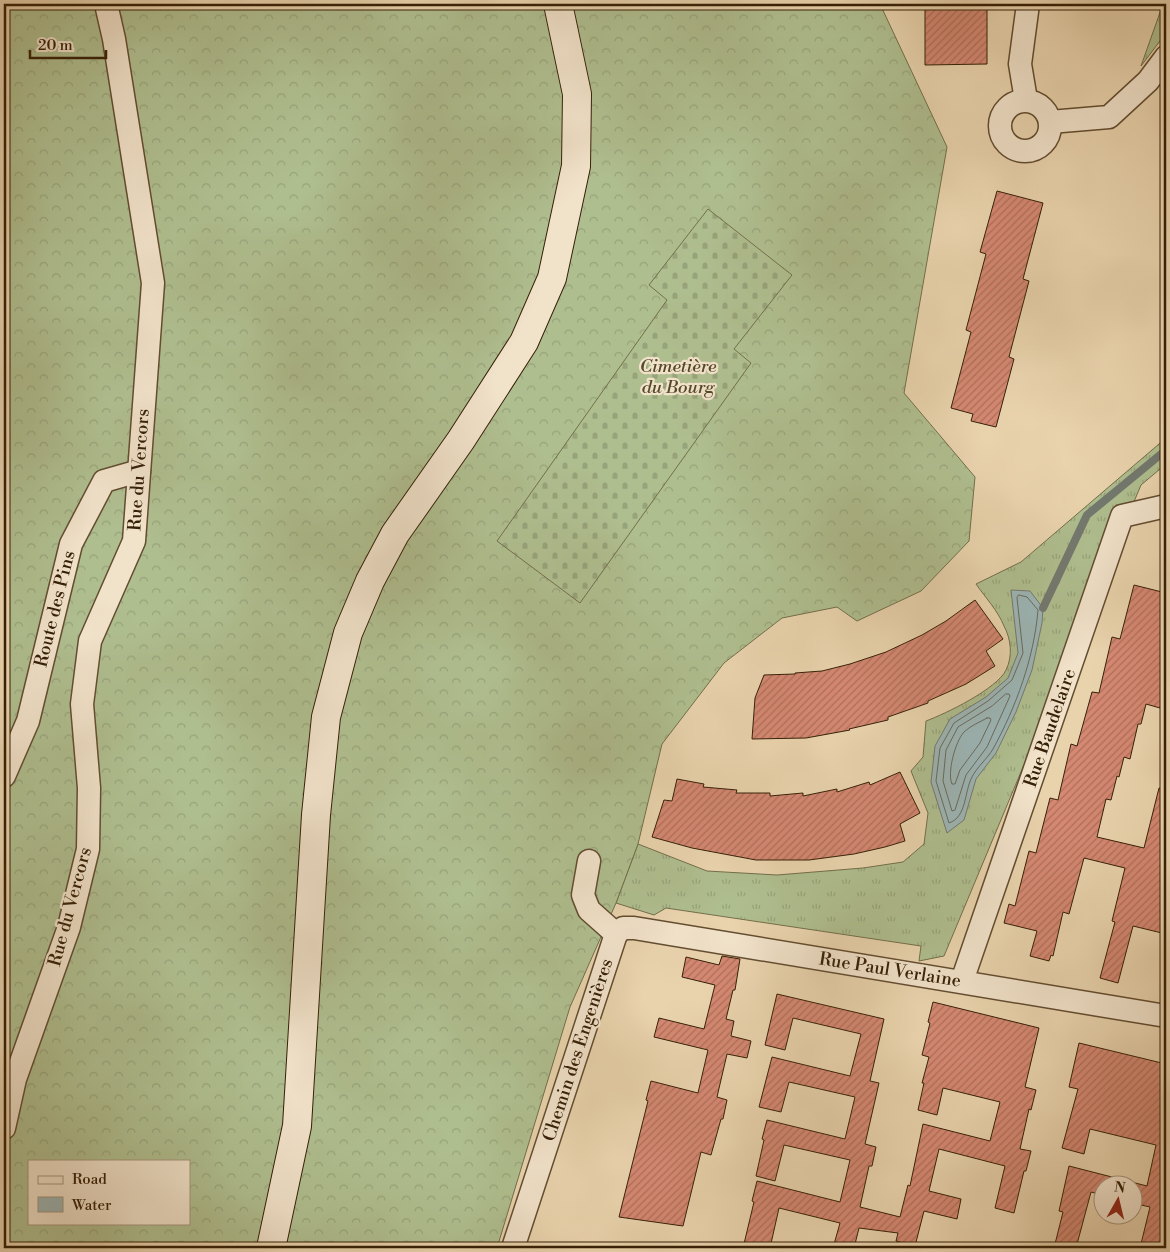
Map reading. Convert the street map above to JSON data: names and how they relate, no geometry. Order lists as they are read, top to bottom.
{
  "streets": {
    "street": [
      "Rue du Vercors",
      "Route des Pins",
      "Rue Baudelaire",
      "Rue Paul Verlaine",
      "Chemin des Engenières"
    ]
  },
  "crossings": [
    ["Rue du Vercors", "Route des Pins"],
    ["Rue Baudelaire", "Rue Paul Verlaine"],
    ["Rue Paul Verlaine", "Chemin des Engenières"]
  ],
  "parks": ["Cimetière du Bourg"],
  "legend": ["Road", "Water"],
  "scale_bar": "20 m",
  "north": "top"
}
